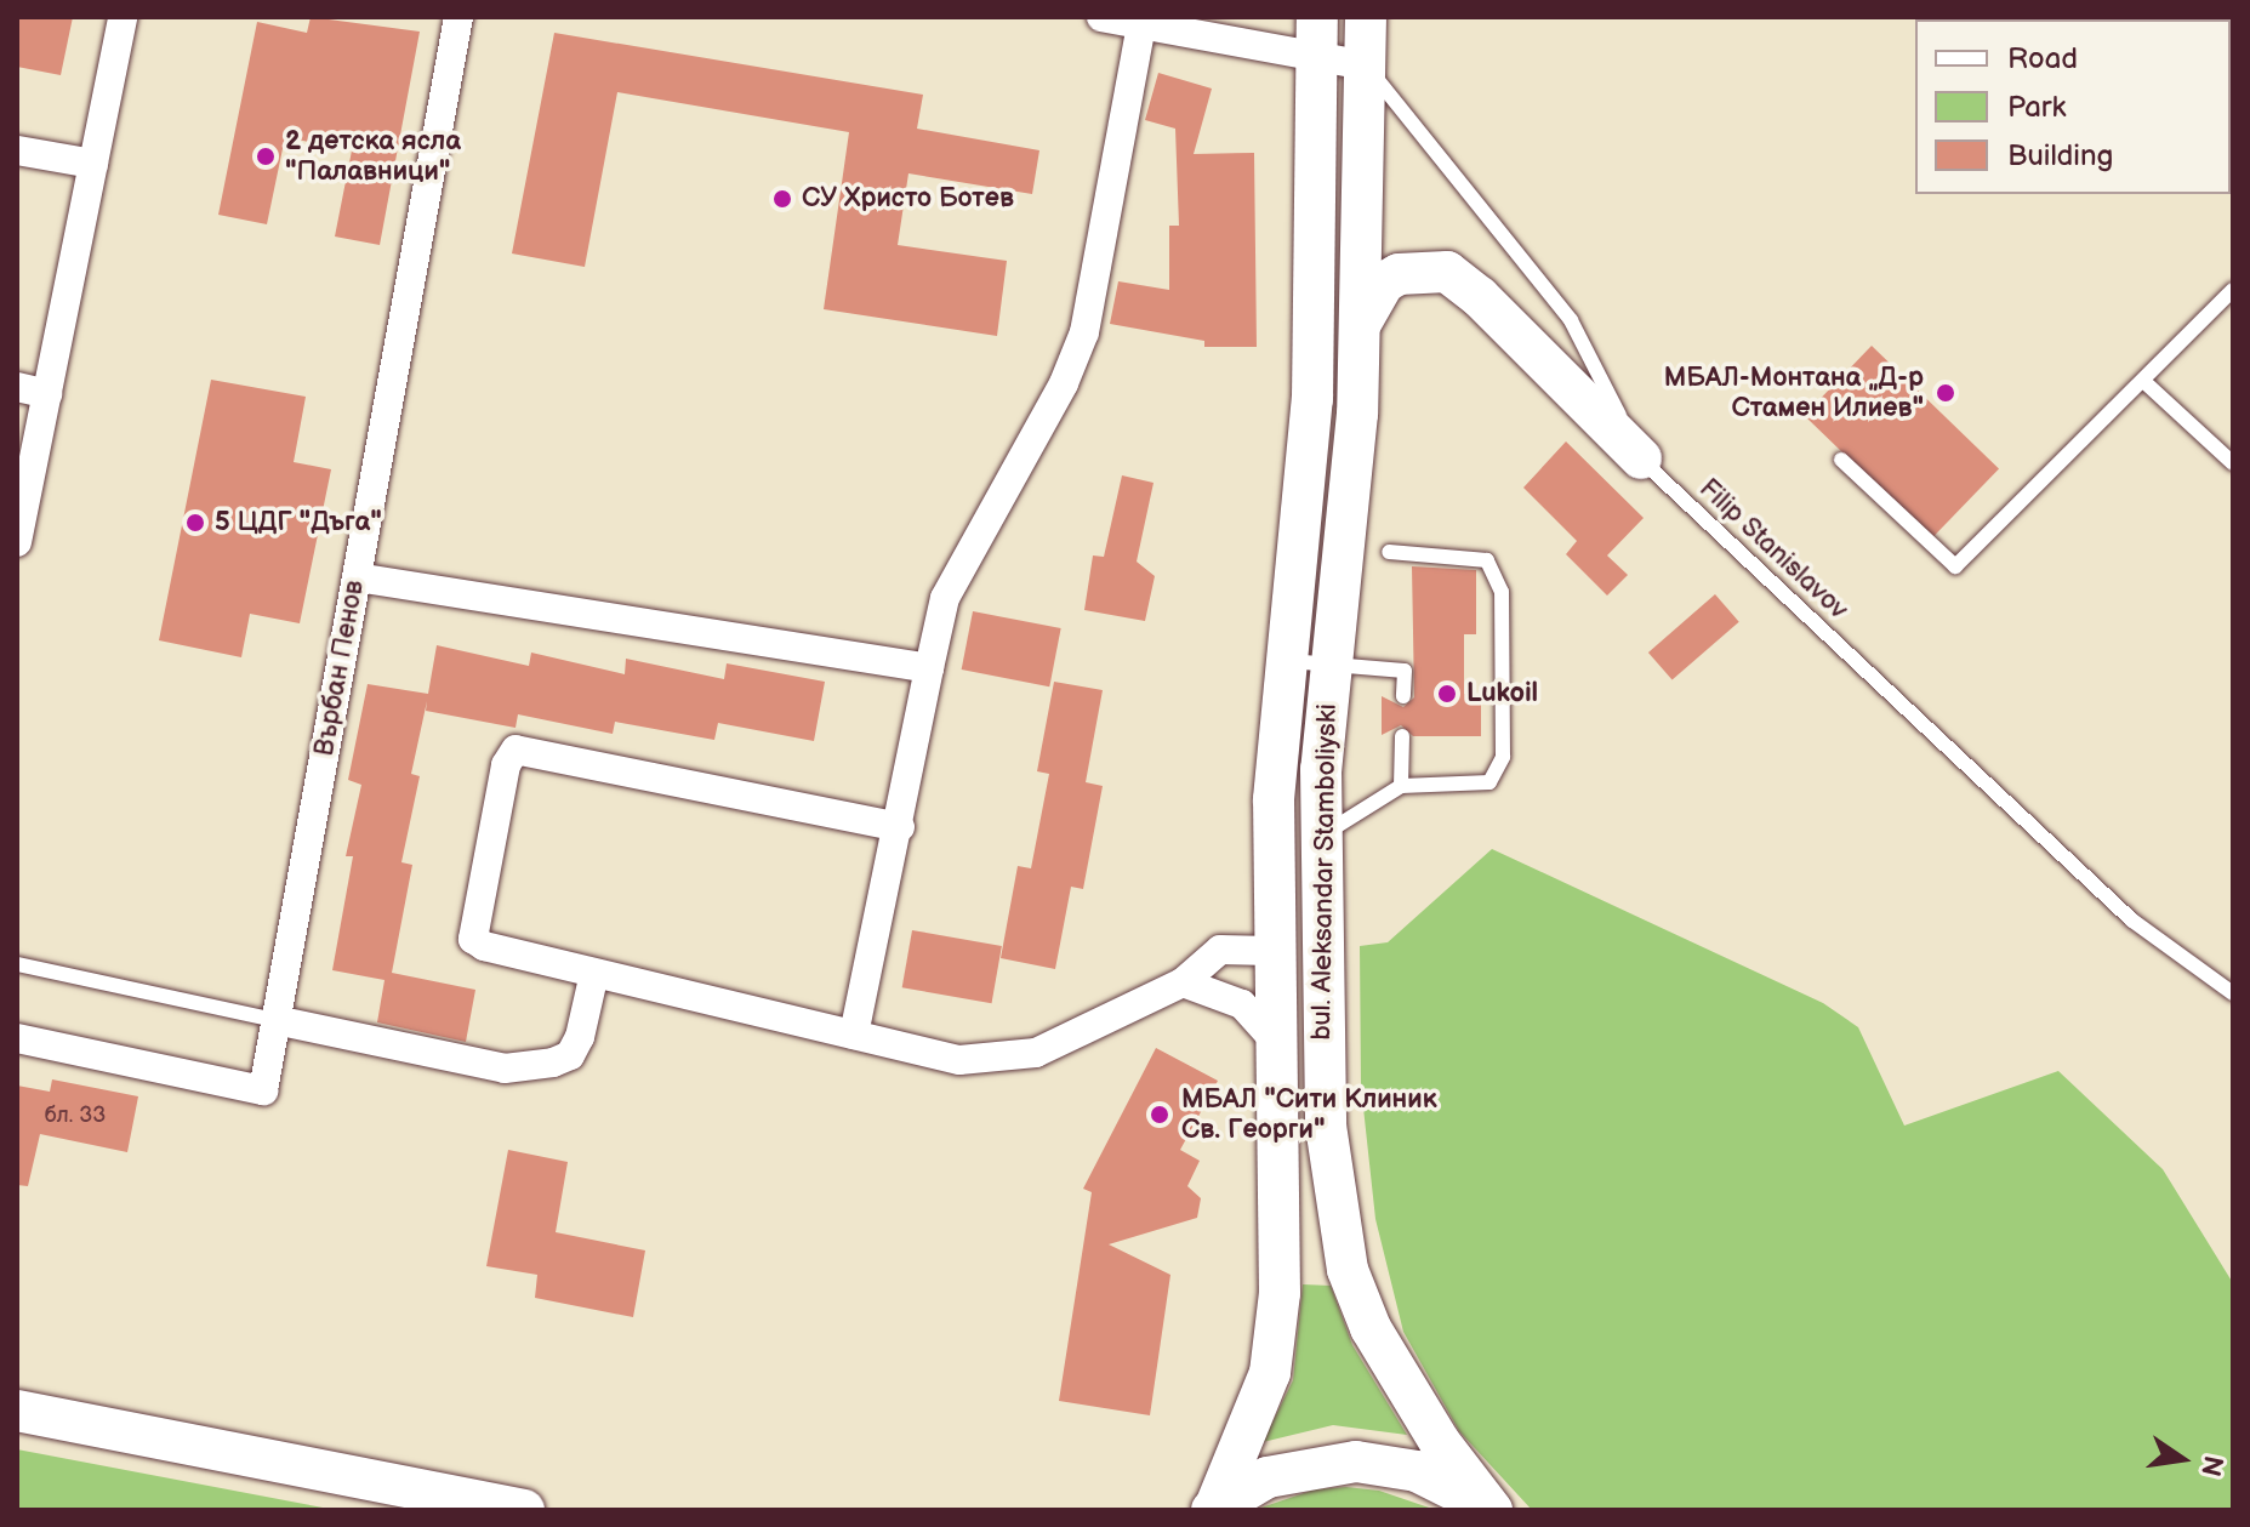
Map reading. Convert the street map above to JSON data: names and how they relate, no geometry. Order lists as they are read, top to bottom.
{
  "streets": {
    "main road": ["bul. Aleksandar Stamboliyski"],
    "street": ["Върбан Пенов"],
    "lane": ["Filip Stanislavov"]
  },
  "crossings": [
    ["Filip Stanislavov", "bul. Aleksandar Stamboliyski"]
  ],
  "places": [
    "2 детска ясла \"Палавници\"",
    "СУ Христо Ботев",
    "МБАЛ-Монтана „Д-р Стамен Илиев\"",
    "5 ЦДГ \"Дъга\"",
    "Lukoil",
    "МБАЛ \"Сити Клиник Св. Георги\""
  ],
  "house_numbers": ["бл. 33"],
  "legend": ["Road", "Park", "Building"],
  "north": "right"
}
